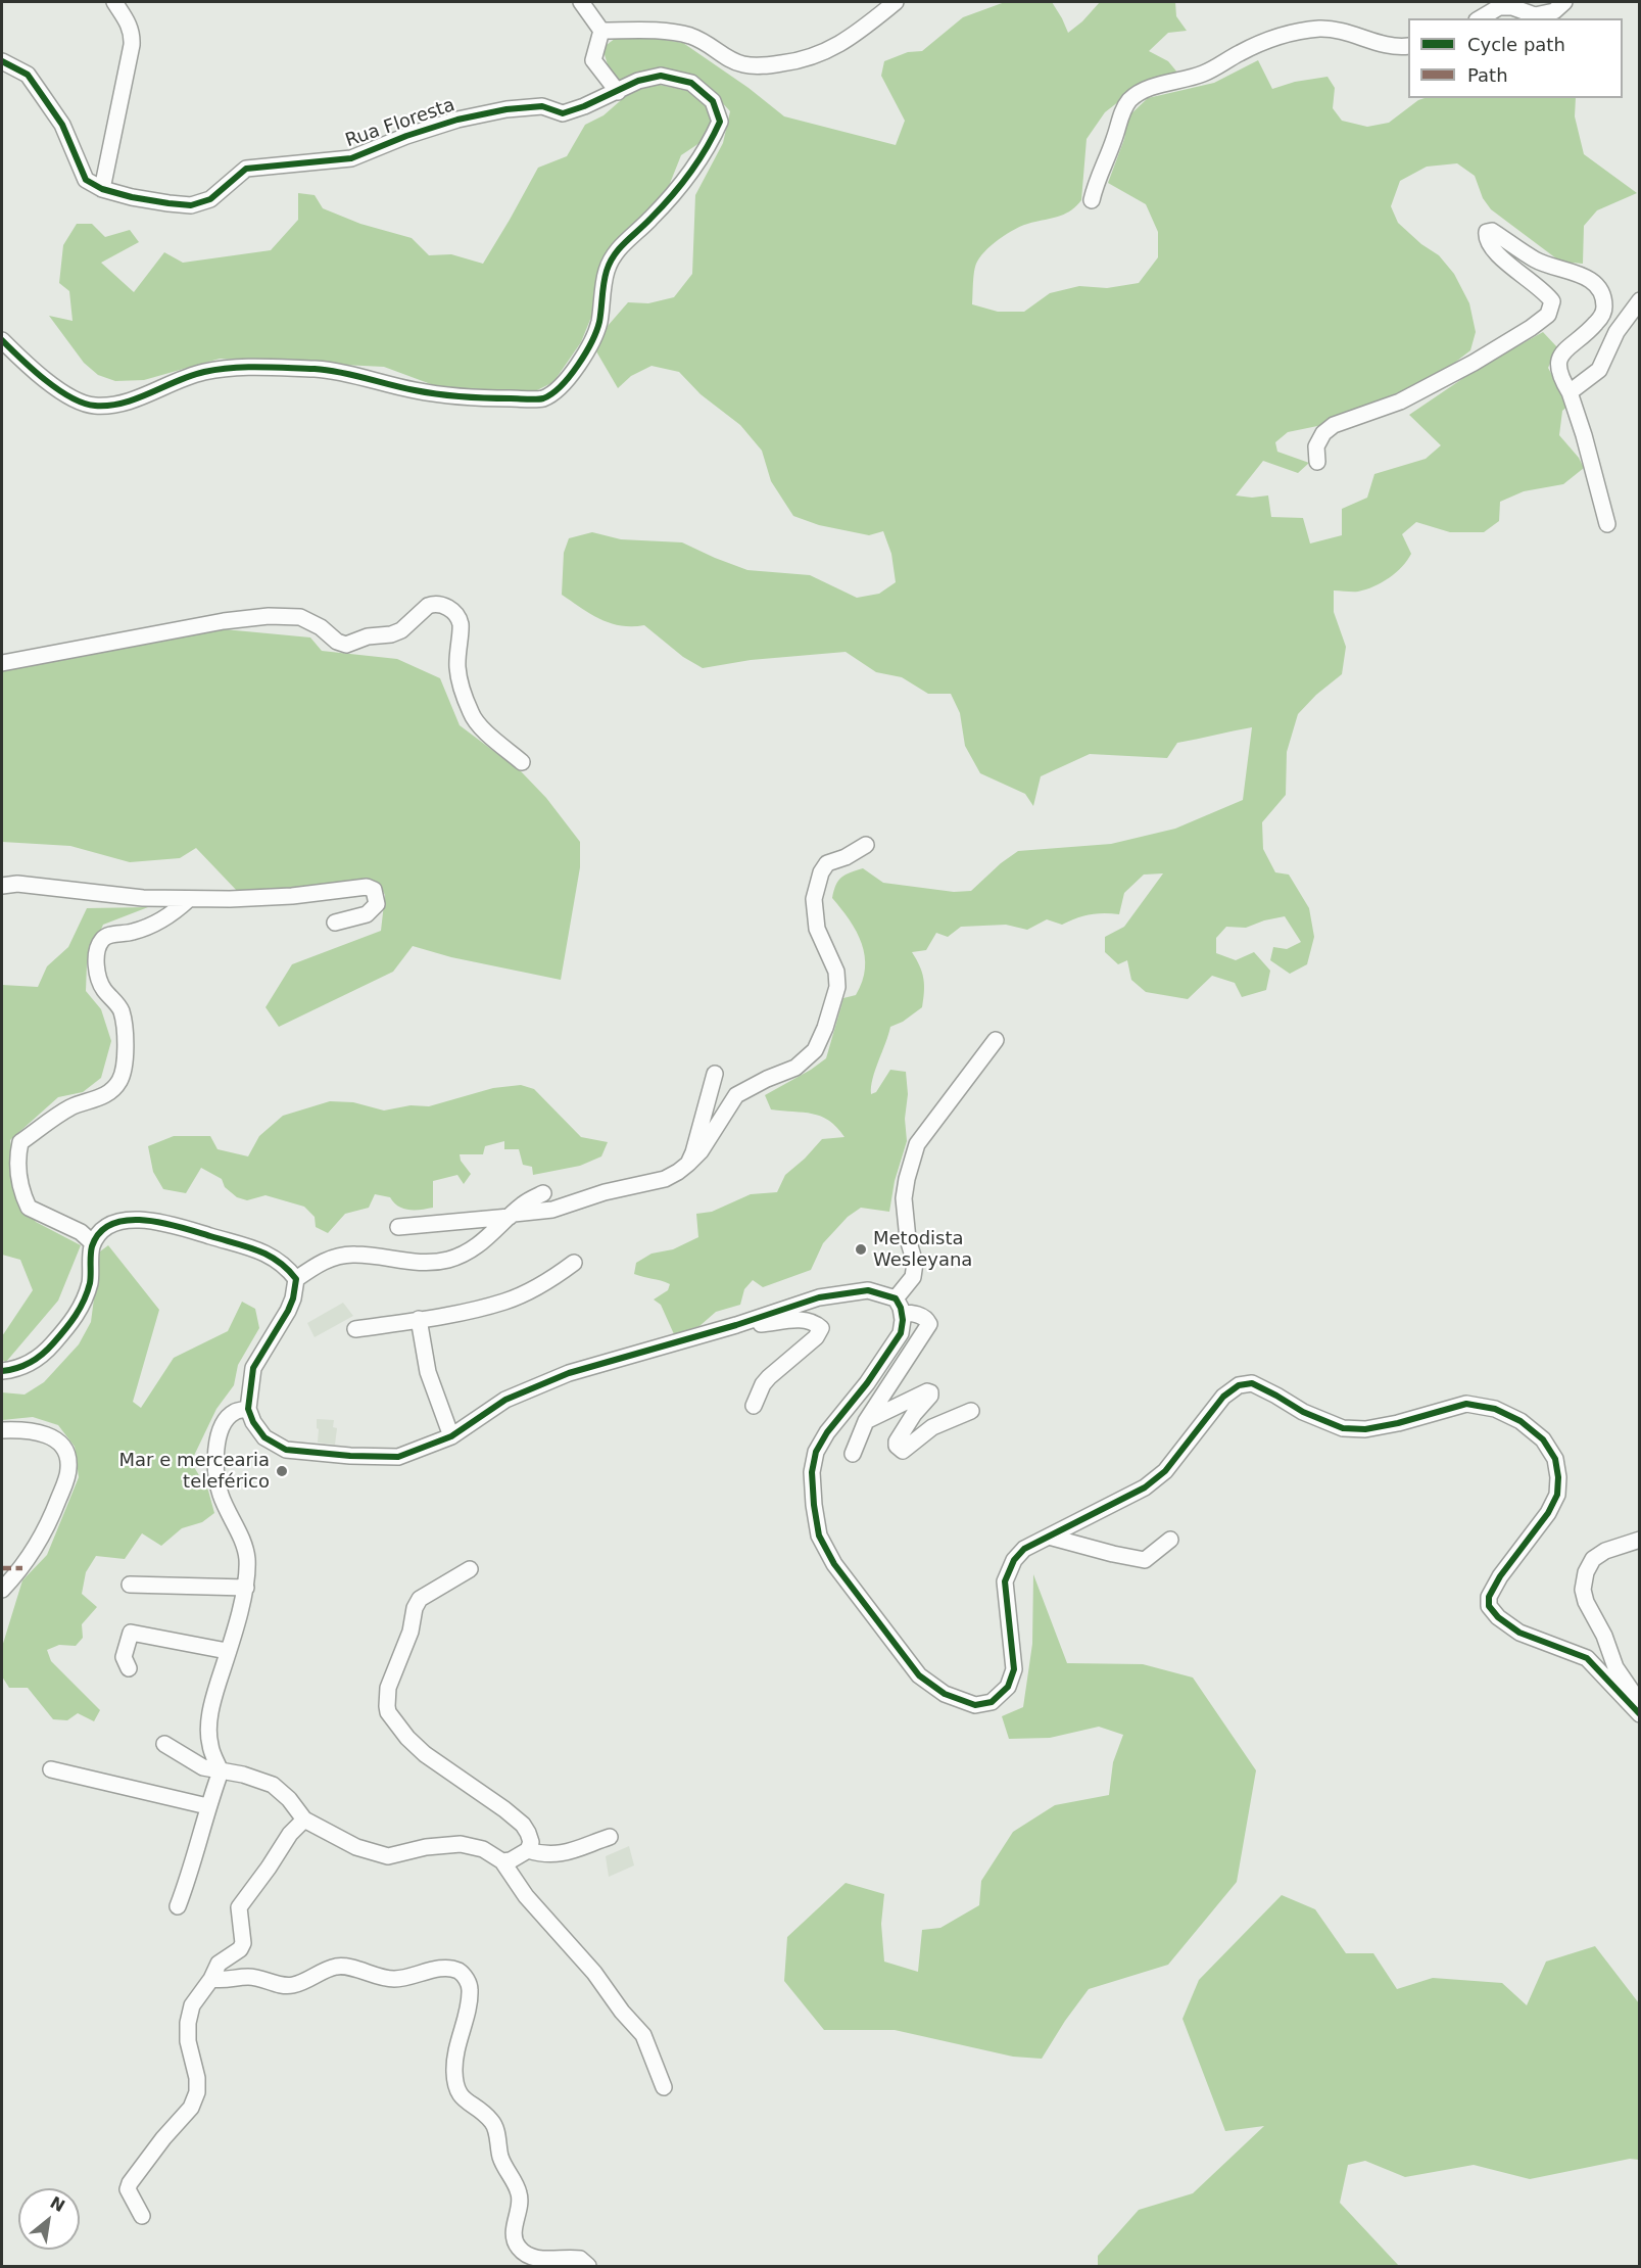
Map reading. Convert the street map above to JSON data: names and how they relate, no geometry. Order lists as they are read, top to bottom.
{
  "streets": {
    "street": ["Rua Floresta"]
  },
  "places": ["Metodista Wesleyana", "Mar e mercearia teleférico"],
  "legend": ["Cycle path", "Path"],
  "north": "top right"
}
